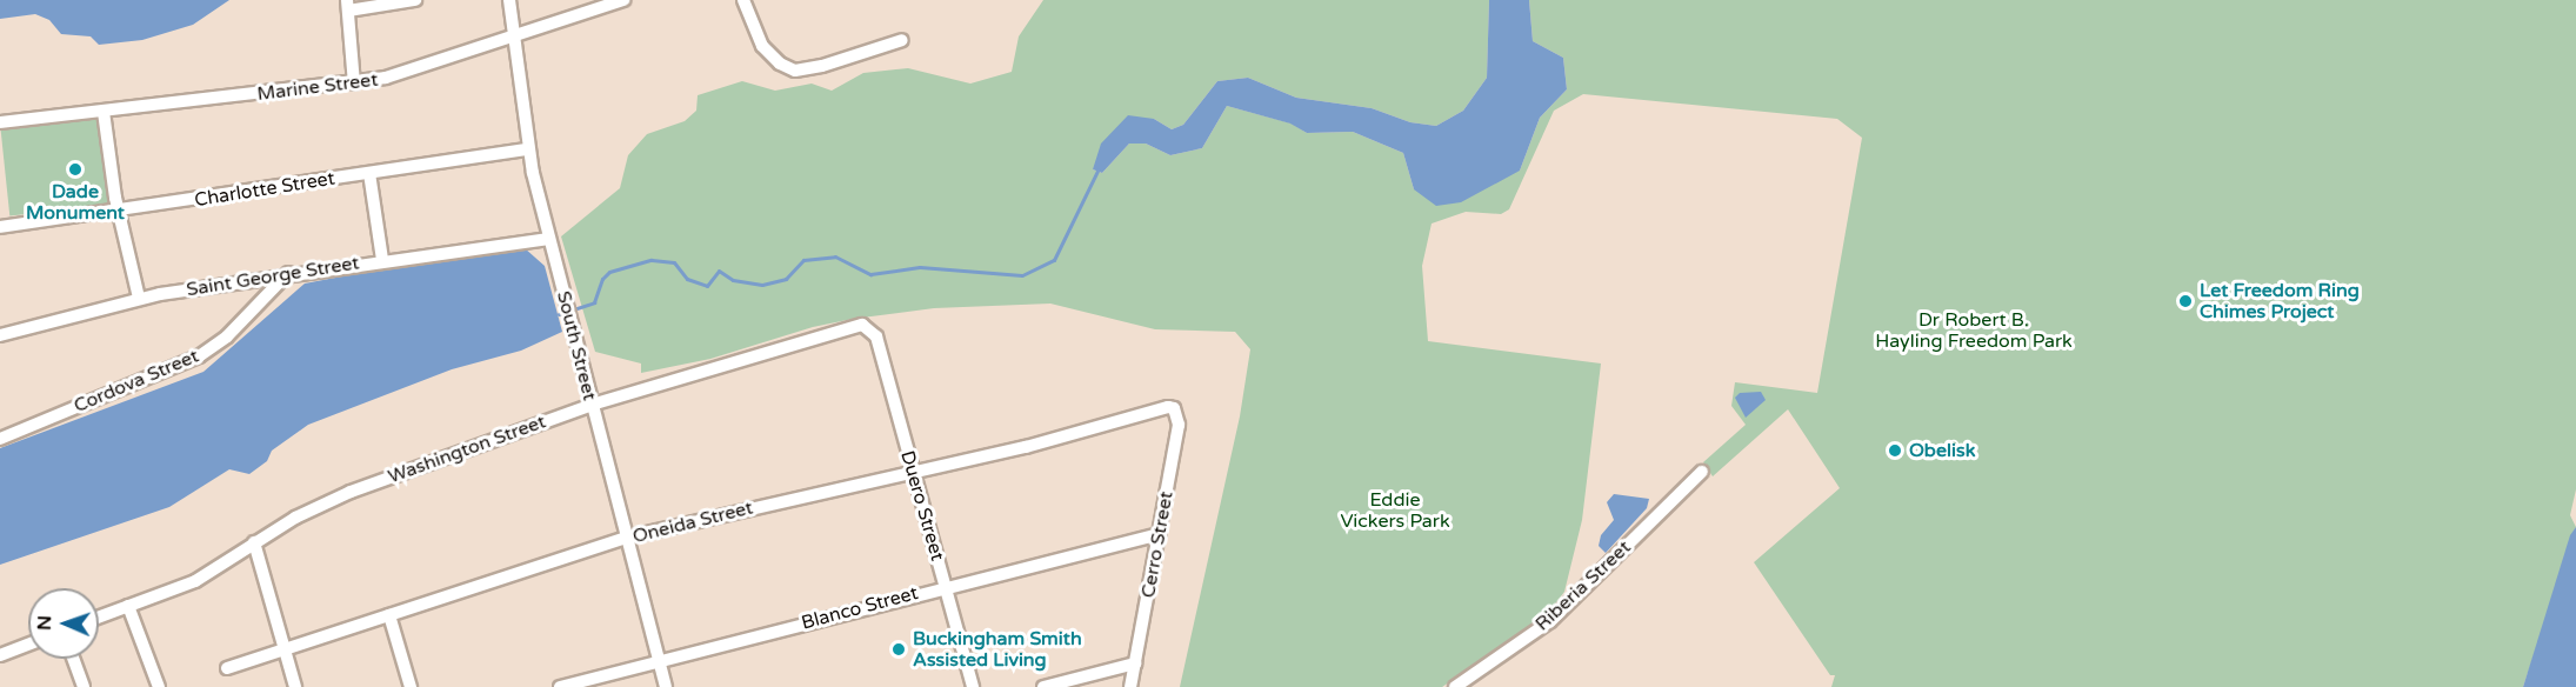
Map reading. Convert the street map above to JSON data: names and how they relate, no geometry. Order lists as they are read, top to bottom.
{
  "streets": {
    "street": [
      "Marine Street",
      "Charlotte Street",
      "Saint George Street",
      "South Street",
      "Cordova Street",
      "Washington Street",
      "Duero Street",
      "Oneida Street",
      "Cerro Street",
      "Riberia Street",
      "Blanco Street"
    ]
  },
  "crossings": [
    ["Marine Street", "South Street"],
    ["Charlotte Street", "South Street"],
    ["Saint George Street", "South Street"],
    ["Saint George Street", "Cordova Street"],
    ["South Street", "Washington Street"],
    ["South Street", "Oneida Street"],
    ["South Street", "Blanco Street"],
    ["Washington Street", "Duero Street"],
    ["Duero Street", "Oneida Street"],
    ["Duero Street", "Blanco Street"],
    ["Oneida Street", "Cerro Street"],
    ["Cerro Street", "Blanco Street"]
  ],
  "parks": ["Dr Robert B. Hayling Freedom Park", "Eddie Vickers Park"],
  "places": [
    "Dade Monument",
    "Let Freedom Ring Chimes Project",
    "Obelisk",
    "Buckingham Smith Assisted Living"
  ],
  "north": "left"
}
